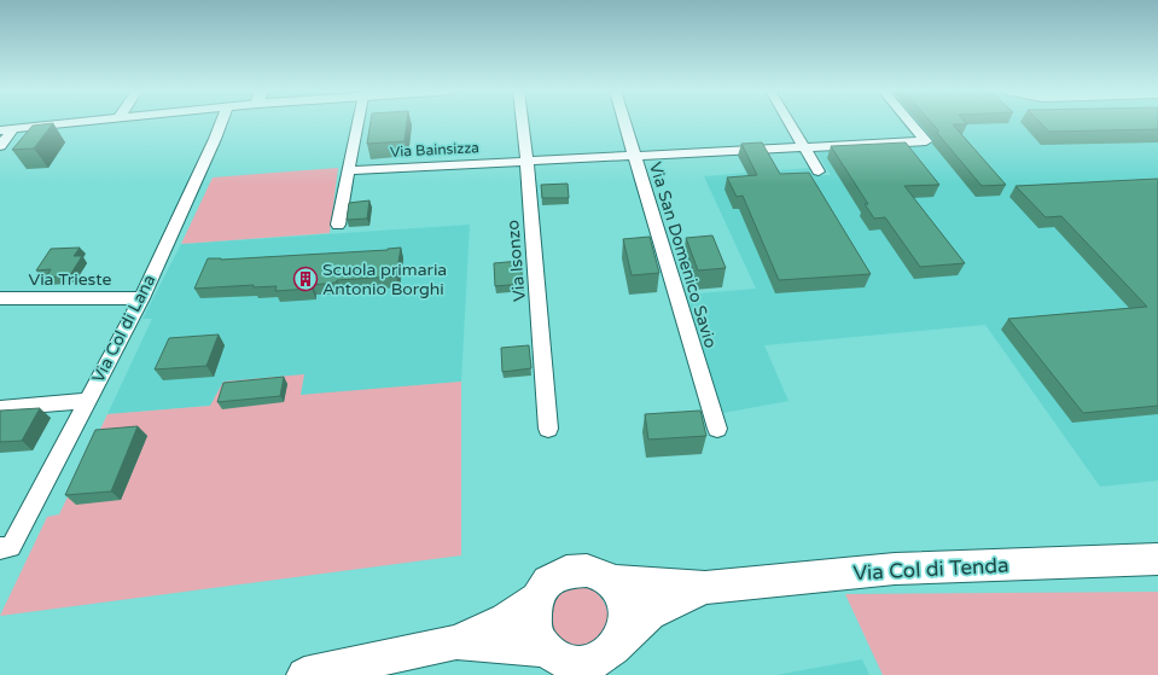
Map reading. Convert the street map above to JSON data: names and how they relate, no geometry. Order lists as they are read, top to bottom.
{
  "streets": {
    "main road": ["Via Col di Tenda"],
    "street": [
      "Via Bainsizza",
      "Via San Domenico Savio",
      "Via Isonzo",
      "Via Trieste",
      "Via Col di Lana"
    ]
  },
  "crossings": [
    ["Via Bainsizza", "Via San Domenico Savio"],
    ["Via Bainsizza", "Via Isonzo"],
    ["Via Trieste", "Via Col di Lana"]
  ],
  "places": {
    "building": ["Scuola primaria Antonio Borghi"]
  }
}
